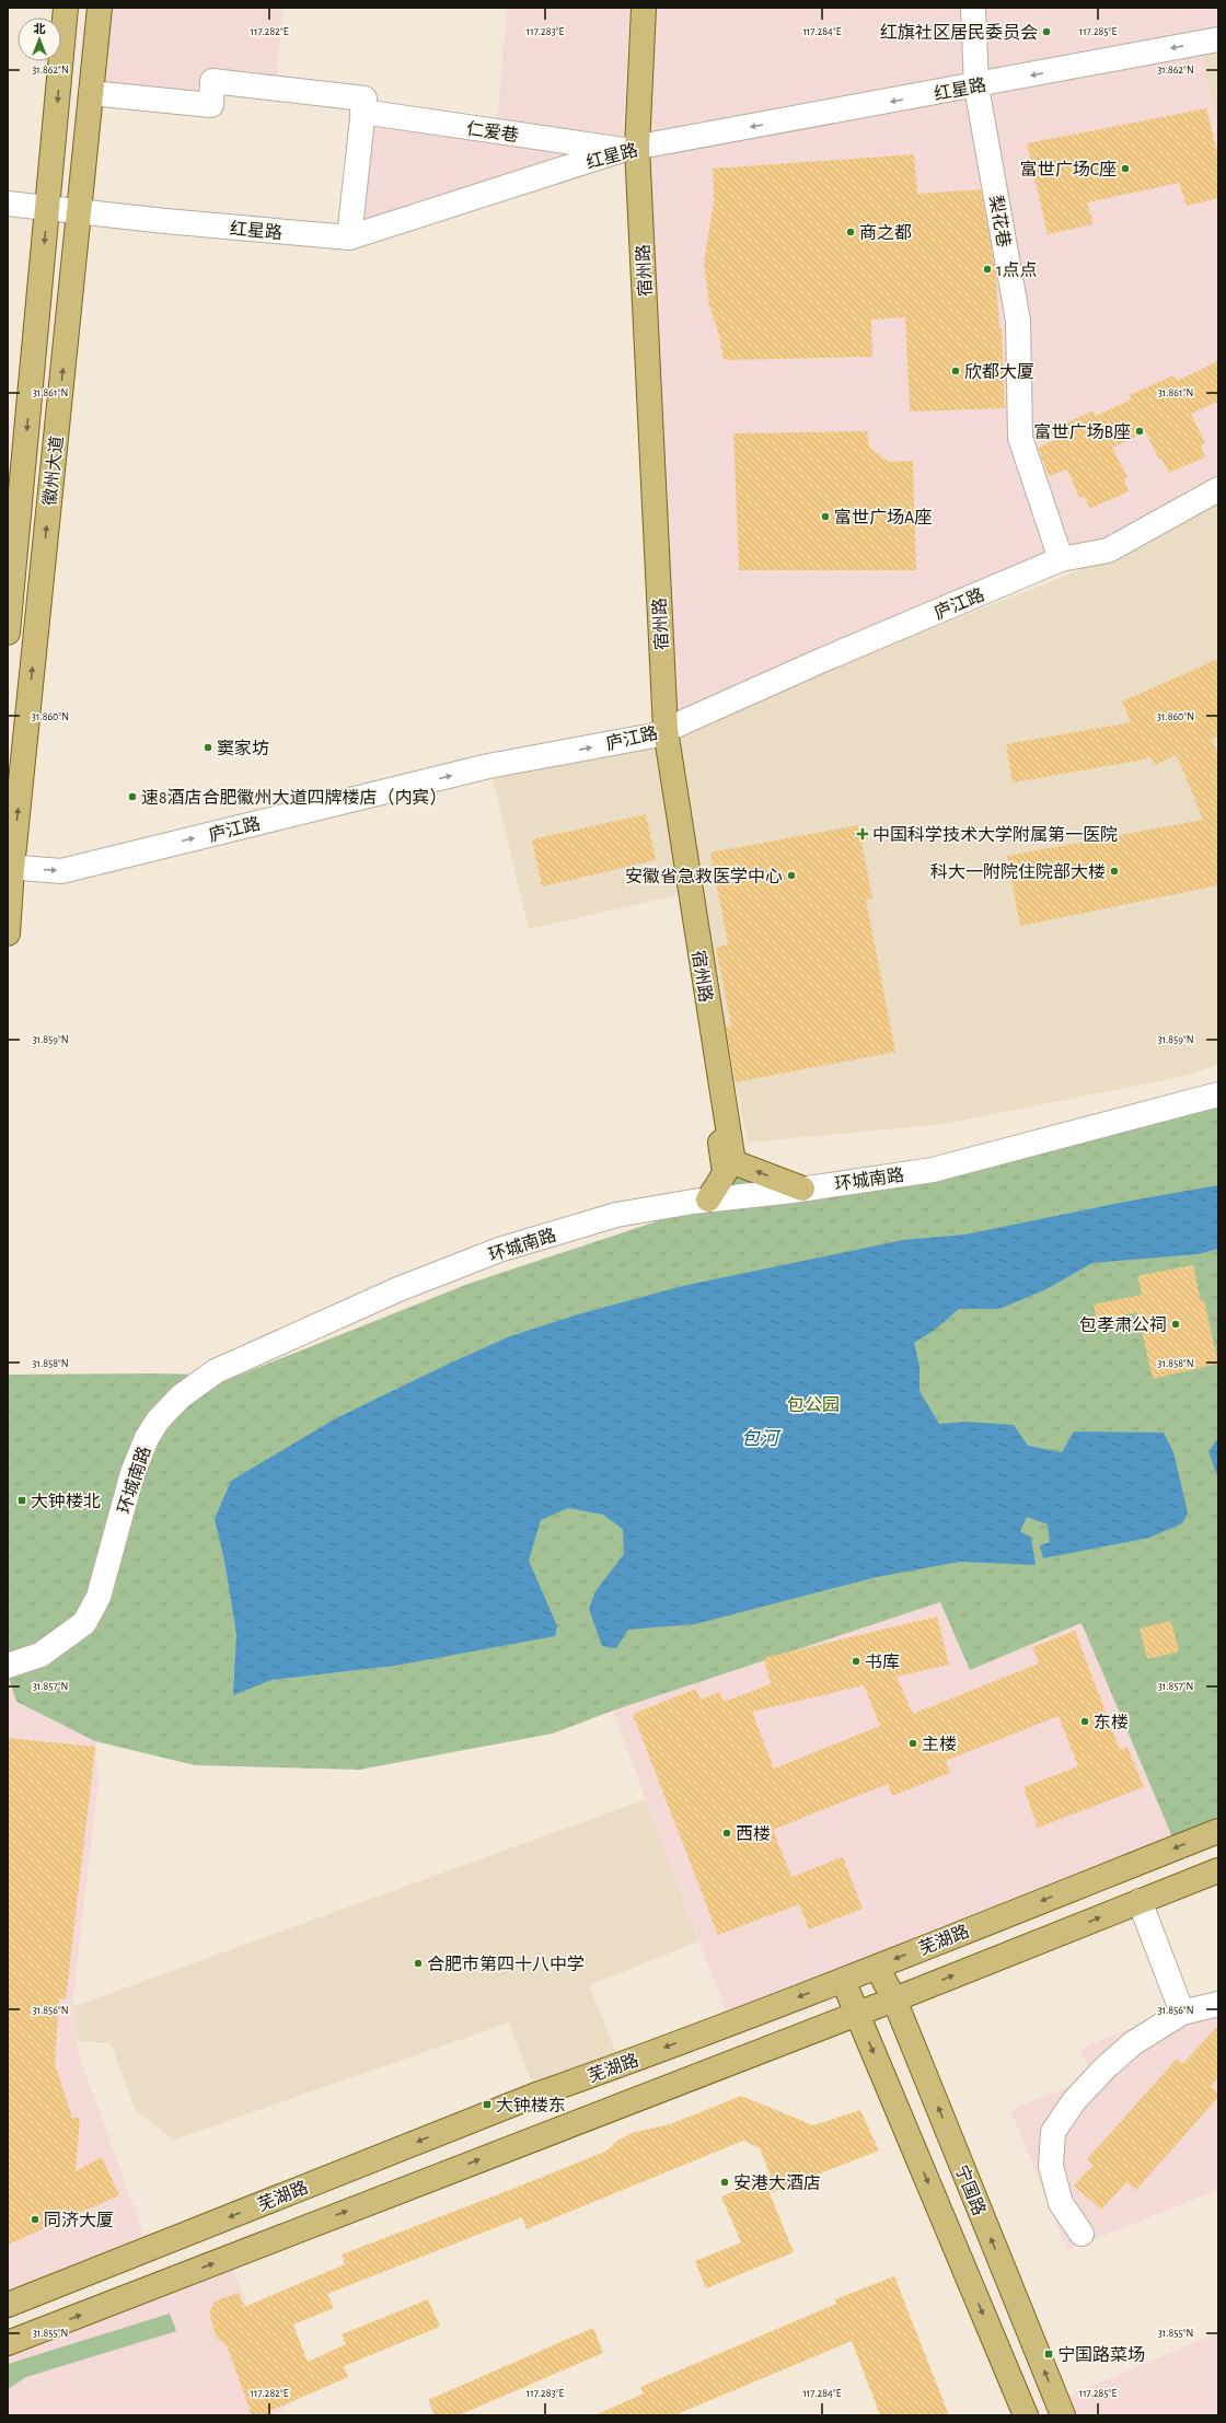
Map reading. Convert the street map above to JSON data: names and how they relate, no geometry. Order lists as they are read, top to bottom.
{
  "streets": {
    "main road": [
      "宿州路",
      "徽州大道",
      "芜湖路",
      "宁国路"
    ],
    "street": [
      "红星路",
      "仁爱巷",
      "梨花巷",
      "庐江路",
      "环城南路"
    ]
  },
  "crossings": [
    ["红星路", "仁爱巷"],
    ["红星路", "梨花巷"],
    ["红星路", "宿州路"],
    ["红星路", "徽州大道"],
    ["仁爱巷", "宿州路"],
    ["梨花巷", "庐江路"],
    ["宿州路", "庐江路"],
    ["宿州路", "环城南路"],
    ["徽州大道", "庐江路"],
    ["芜湖路", "宁国路"]
  ],
  "one_way": ["红星路", "庐江路"],
  "water": ["包河"],
  "parks": ["包公园"],
  "places": {
    "other": [
      "红旗社区居民委员会",
      "富世广场C座",
      "商之都",
      "1点点",
      "欣都大厦",
      "富世广场B座",
      "富世广场A座",
      "窦家坊",
      "速8酒店合肥徽州大道四牌楼店（内宾）",
      "科大一附院住院部大楼",
      "安徽省急救医学中心",
      "包孝肃公祠",
      "书库",
      "东楼",
      "主楼",
      "西楼",
      "合肥市第四十八中学",
      "安港大酒店",
      "同济大厦"
    ],
    "health": ["中国科学技术大学附属第一医院"],
    "transit": ["大钟楼北", "大钟楼东", "宁国路菜场"]
  },
  "north": "top",
  "coordinates": [
    "117.282°E",
    "117.283°E",
    "117.284°E",
    "117.285°E",
    "31.862°N",
    "31.861°N",
    "31.860°N",
    "31.859°N",
    "31.858°N",
    "31.857°N",
    "31.856°N",
    "31.855°N"
  ]
}
